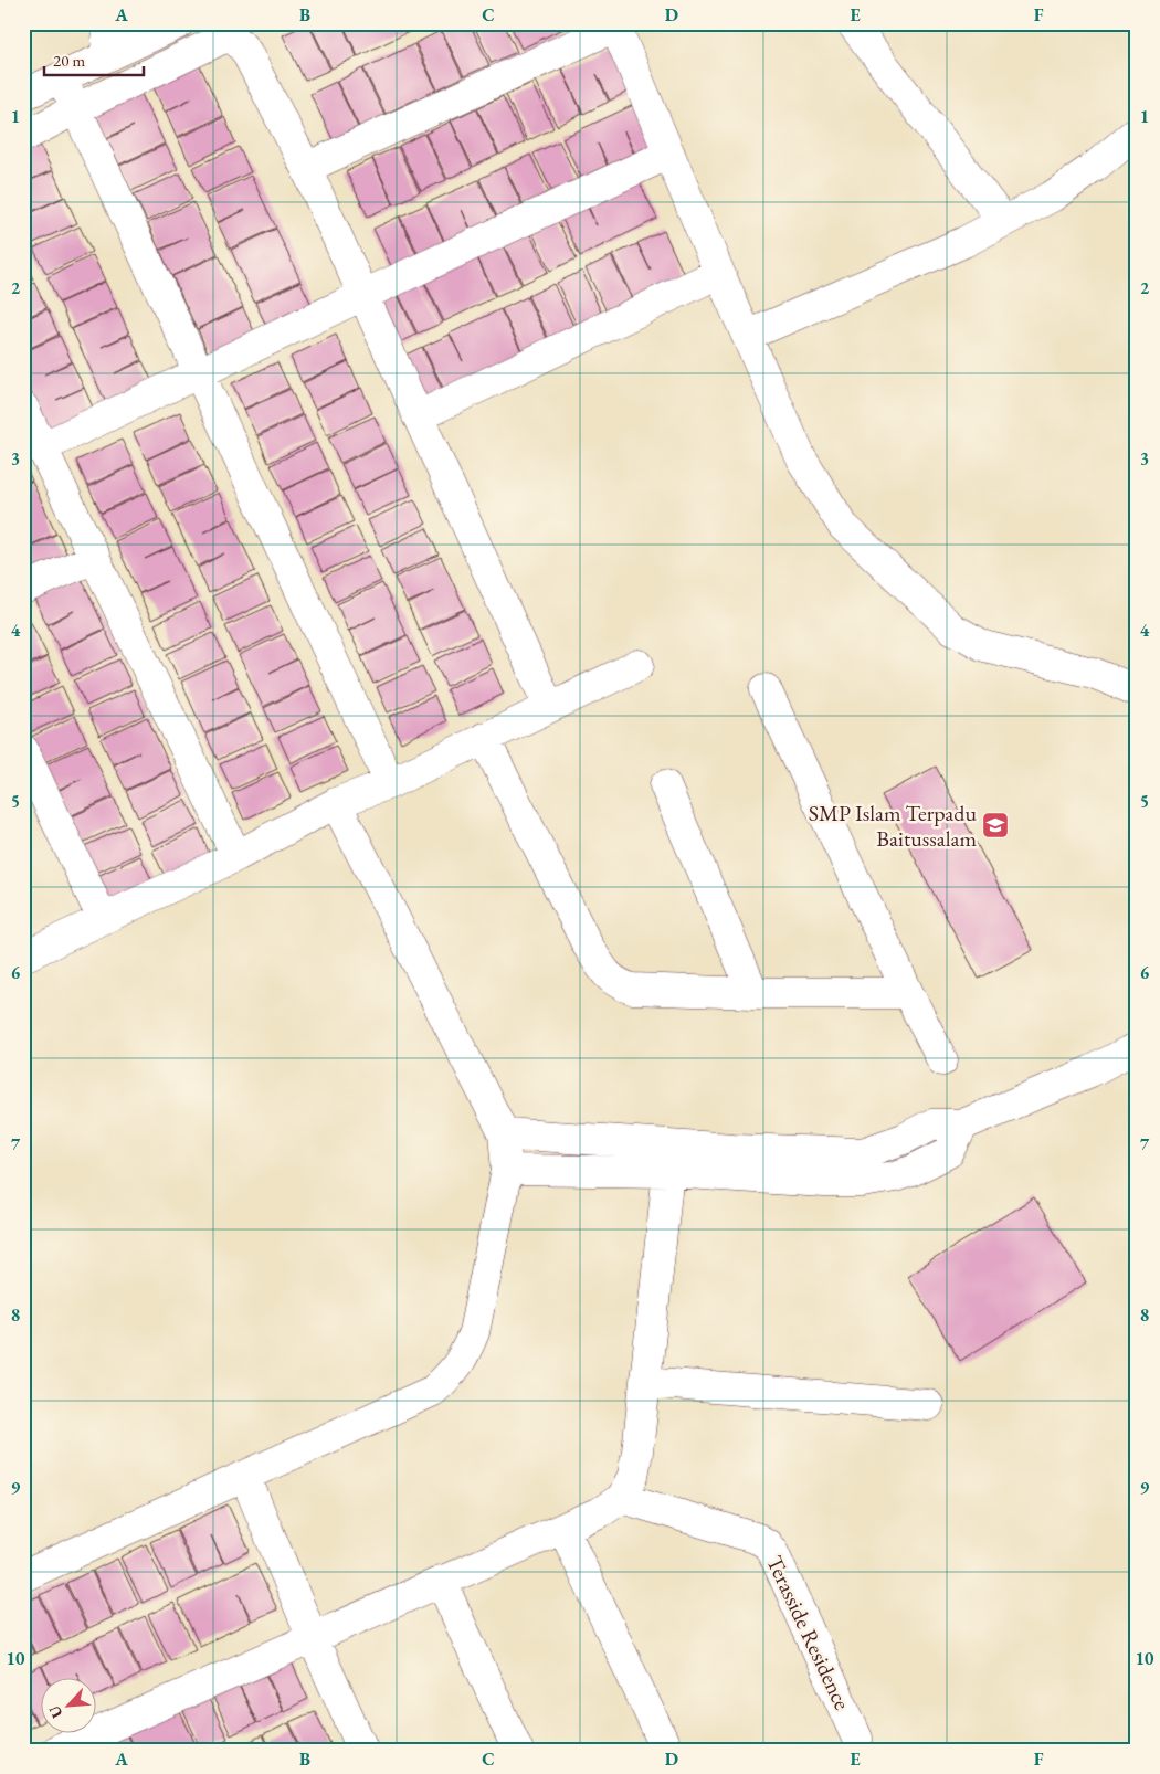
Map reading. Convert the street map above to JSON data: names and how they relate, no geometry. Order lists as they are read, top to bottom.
{
  "streets": {
    "street": ["Terasside Residence"]
  },
  "places": {
    "school or university": ["SMP Islam Terpadu Baitussalam"]
  },
  "scale_bar": "20 m",
  "north": "bottom left",
  "grid": {
    "columns": [
      "A",
      "B",
      "C",
      "D",
      "E",
      "F"
    ],
    "rows": [
      "1",
      "2",
      "3",
      "4",
      "5",
      "6",
      "7",
      "8",
      "9",
      "10"
    ]
  }
}
